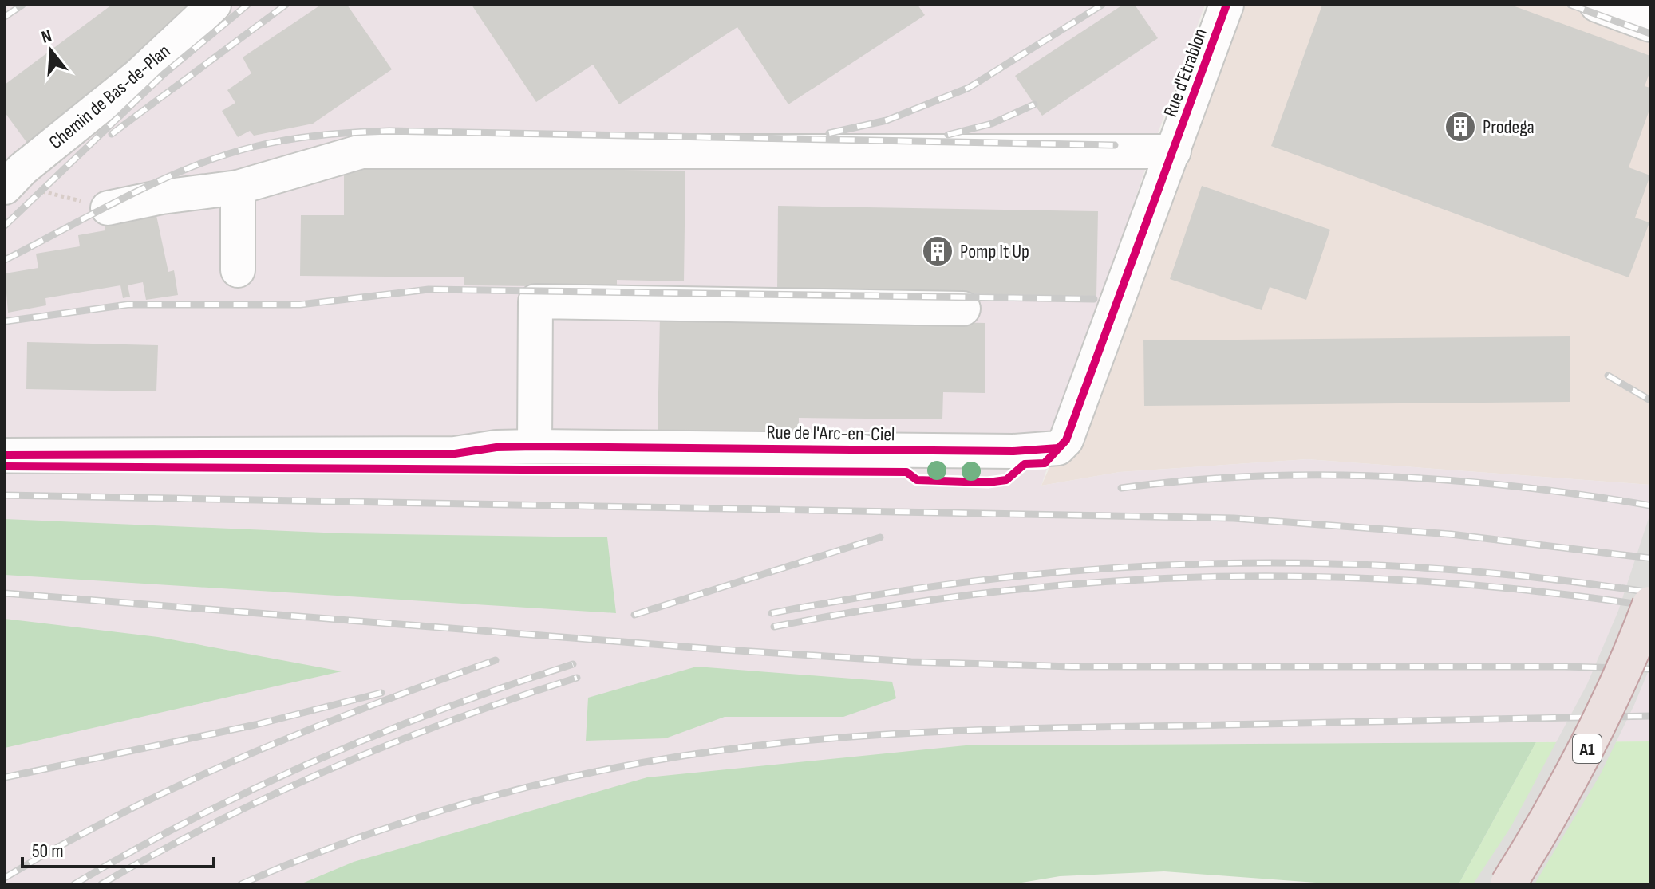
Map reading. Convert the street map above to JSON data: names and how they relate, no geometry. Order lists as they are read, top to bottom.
{
  "streets": {
    "highway": ["A1"],
    "street": ["Rue d'Etrablon", "Chemin de Bas-de-Plan", "Rue de l'Arc-en-Ciel"]
  },
  "crossings": [
    ["Rue d'Etrablon", "Rue de l'Arc-en-Ciel"]
  ],
  "places": {
    "building": ["Prodega", "Pomp It Up"]
  },
  "scale_bar": "50 m",
  "north": "top"
}
